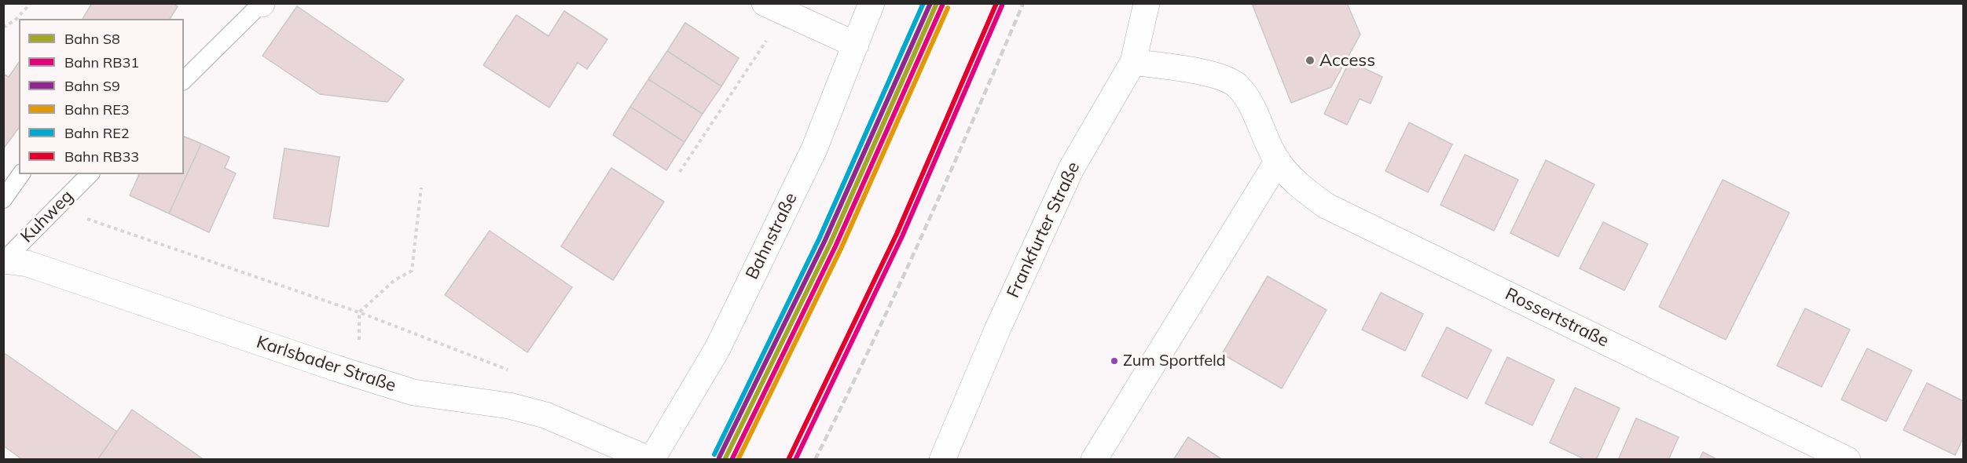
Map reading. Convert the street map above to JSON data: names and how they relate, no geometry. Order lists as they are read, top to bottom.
{
  "streets": {
    "street": [
      "Frankfurter Straße",
      "Bahnstraße",
      "Rossertstraße",
      "Karlsbader Straße"
    ],
    "lane": ["Kuhweg"]
  },
  "crossings": [
    ["Kuhweg", "Karlsbader Straße"],
    ["Bahnstraße", "Karlsbader Straße"]
  ],
  "places": ["Access", "Zum Sportfeld"],
  "lines": [
    "rail line S8",
    "rail line S9",
    "rail line RE2",
    "rail line RB33",
    "rail line RB31",
    "rail line RE3"
  ],
  "legend": [
    "Bahn S8",
    "Bahn RB31",
    "Bahn S9",
    "Bahn RE3",
    "Bahn RE2",
    "Bahn RB33"
  ]
}
